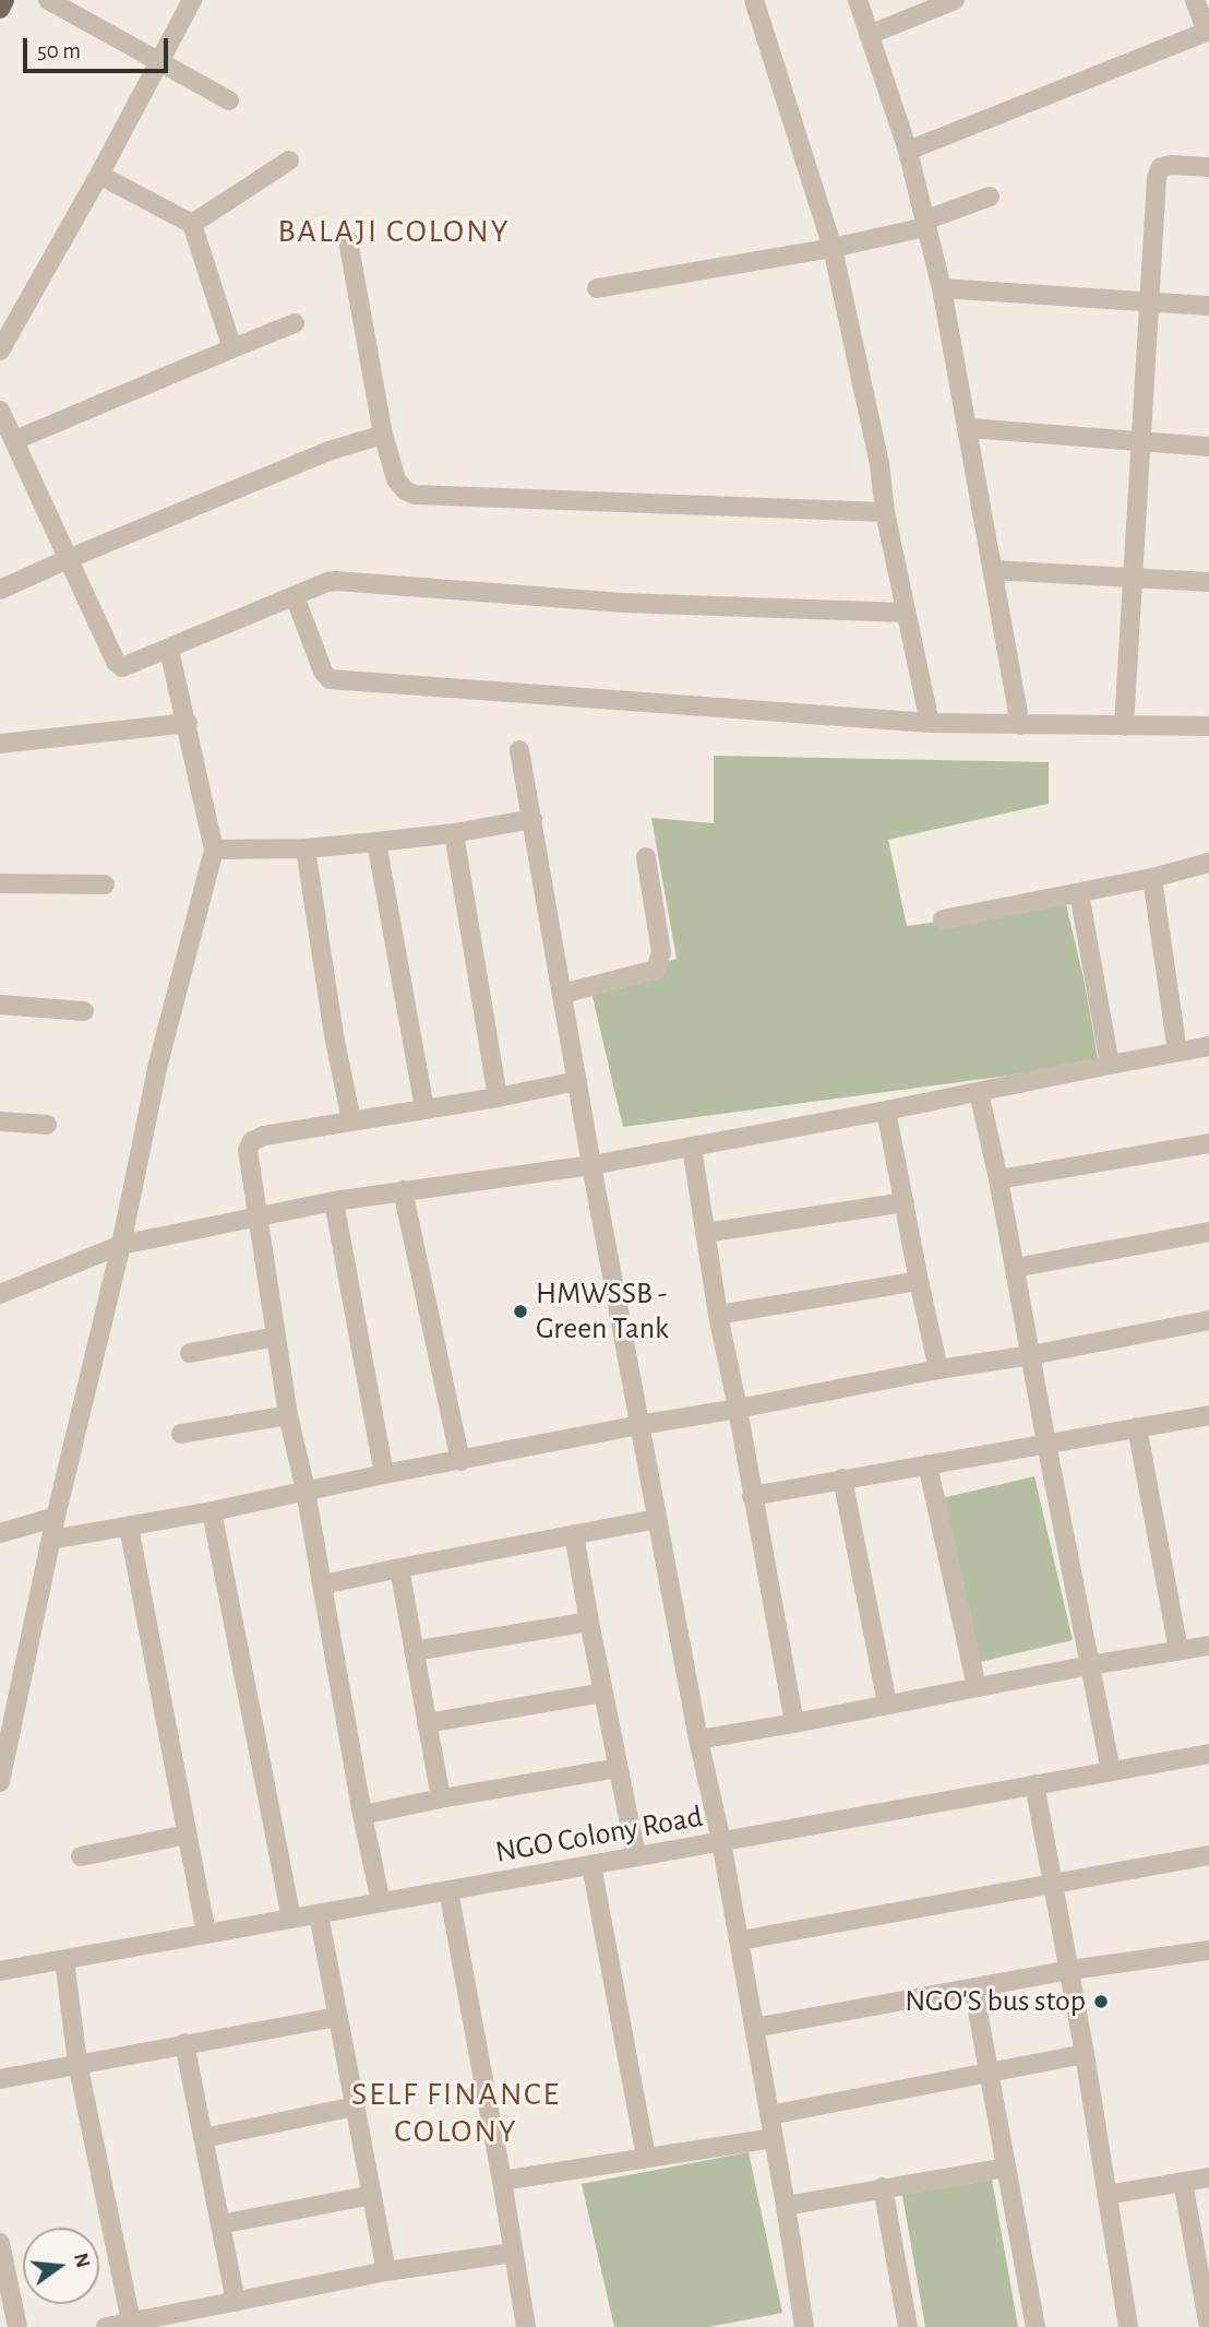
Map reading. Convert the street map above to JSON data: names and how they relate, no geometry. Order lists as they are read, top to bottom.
{
  "streets": {
    "street": ["NGO Colony Road"]
  },
  "districts": ["BALAJI COLONY", "SELF FINANCE COLONY"],
  "places": ["HMWSSB - Green Tank", "NGO'S bus stop"],
  "scale_bar": "50 m",
  "north": "right"
}
